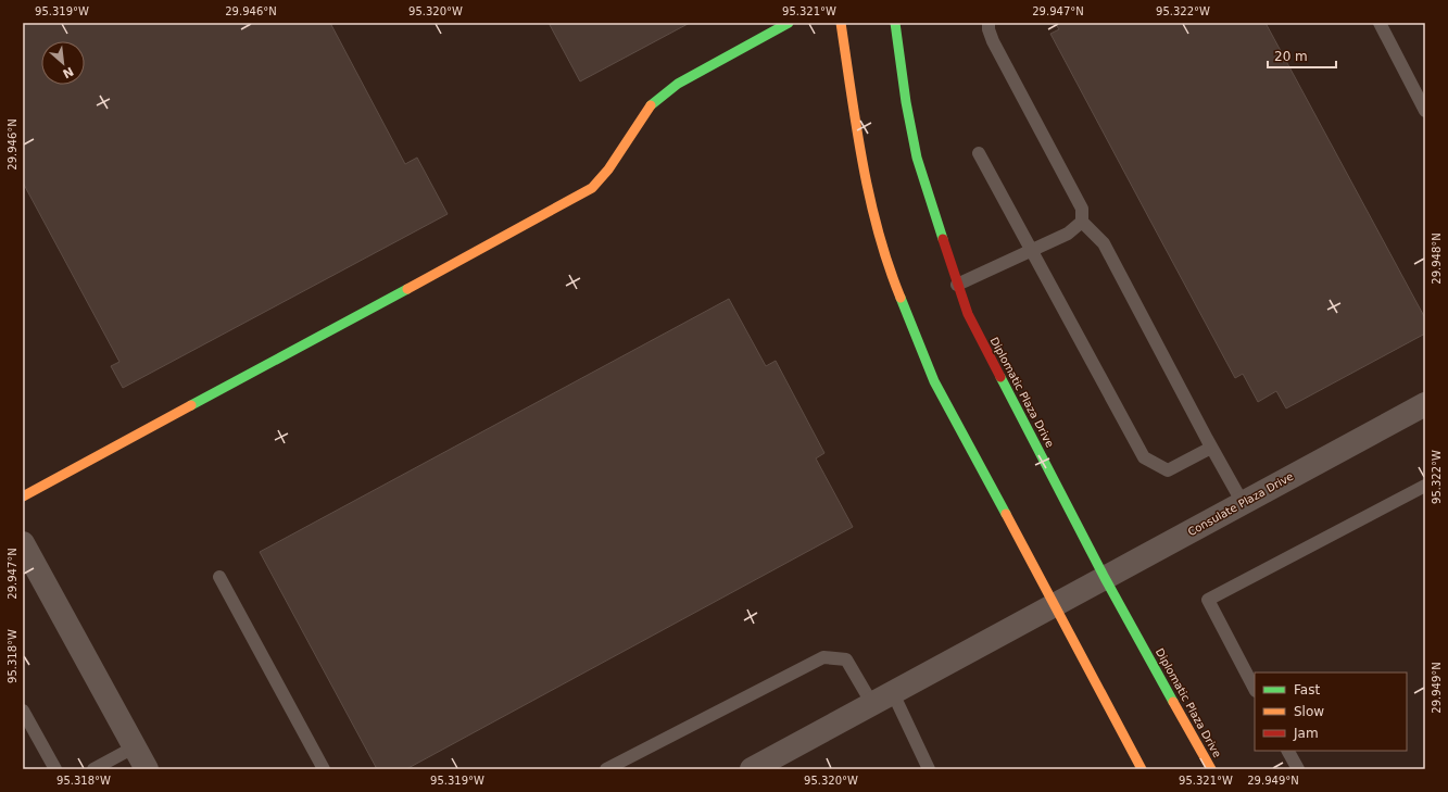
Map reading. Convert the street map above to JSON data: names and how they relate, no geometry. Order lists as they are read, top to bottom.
{
  "streets": {
    "street": ["Diplomatic Plaza Drive", "Consulate Plaza Drive"]
  },
  "crossings": [
    ["Diplomatic Plaza Drive", "Consulate Plaza Drive"]
  ],
  "legend": ["Fast", "Slow", "Jam"],
  "scale_bar": "20 m",
  "north": "bottom right",
  "coordinates": [
    "95.319°W",
    "29.946°N",
    "95.320°W",
    "95.321°W",
    "29.947°N",
    "95.322°W",
    "29.948°N",
    "95.318°W",
    "29.949°N"
  ]
}
